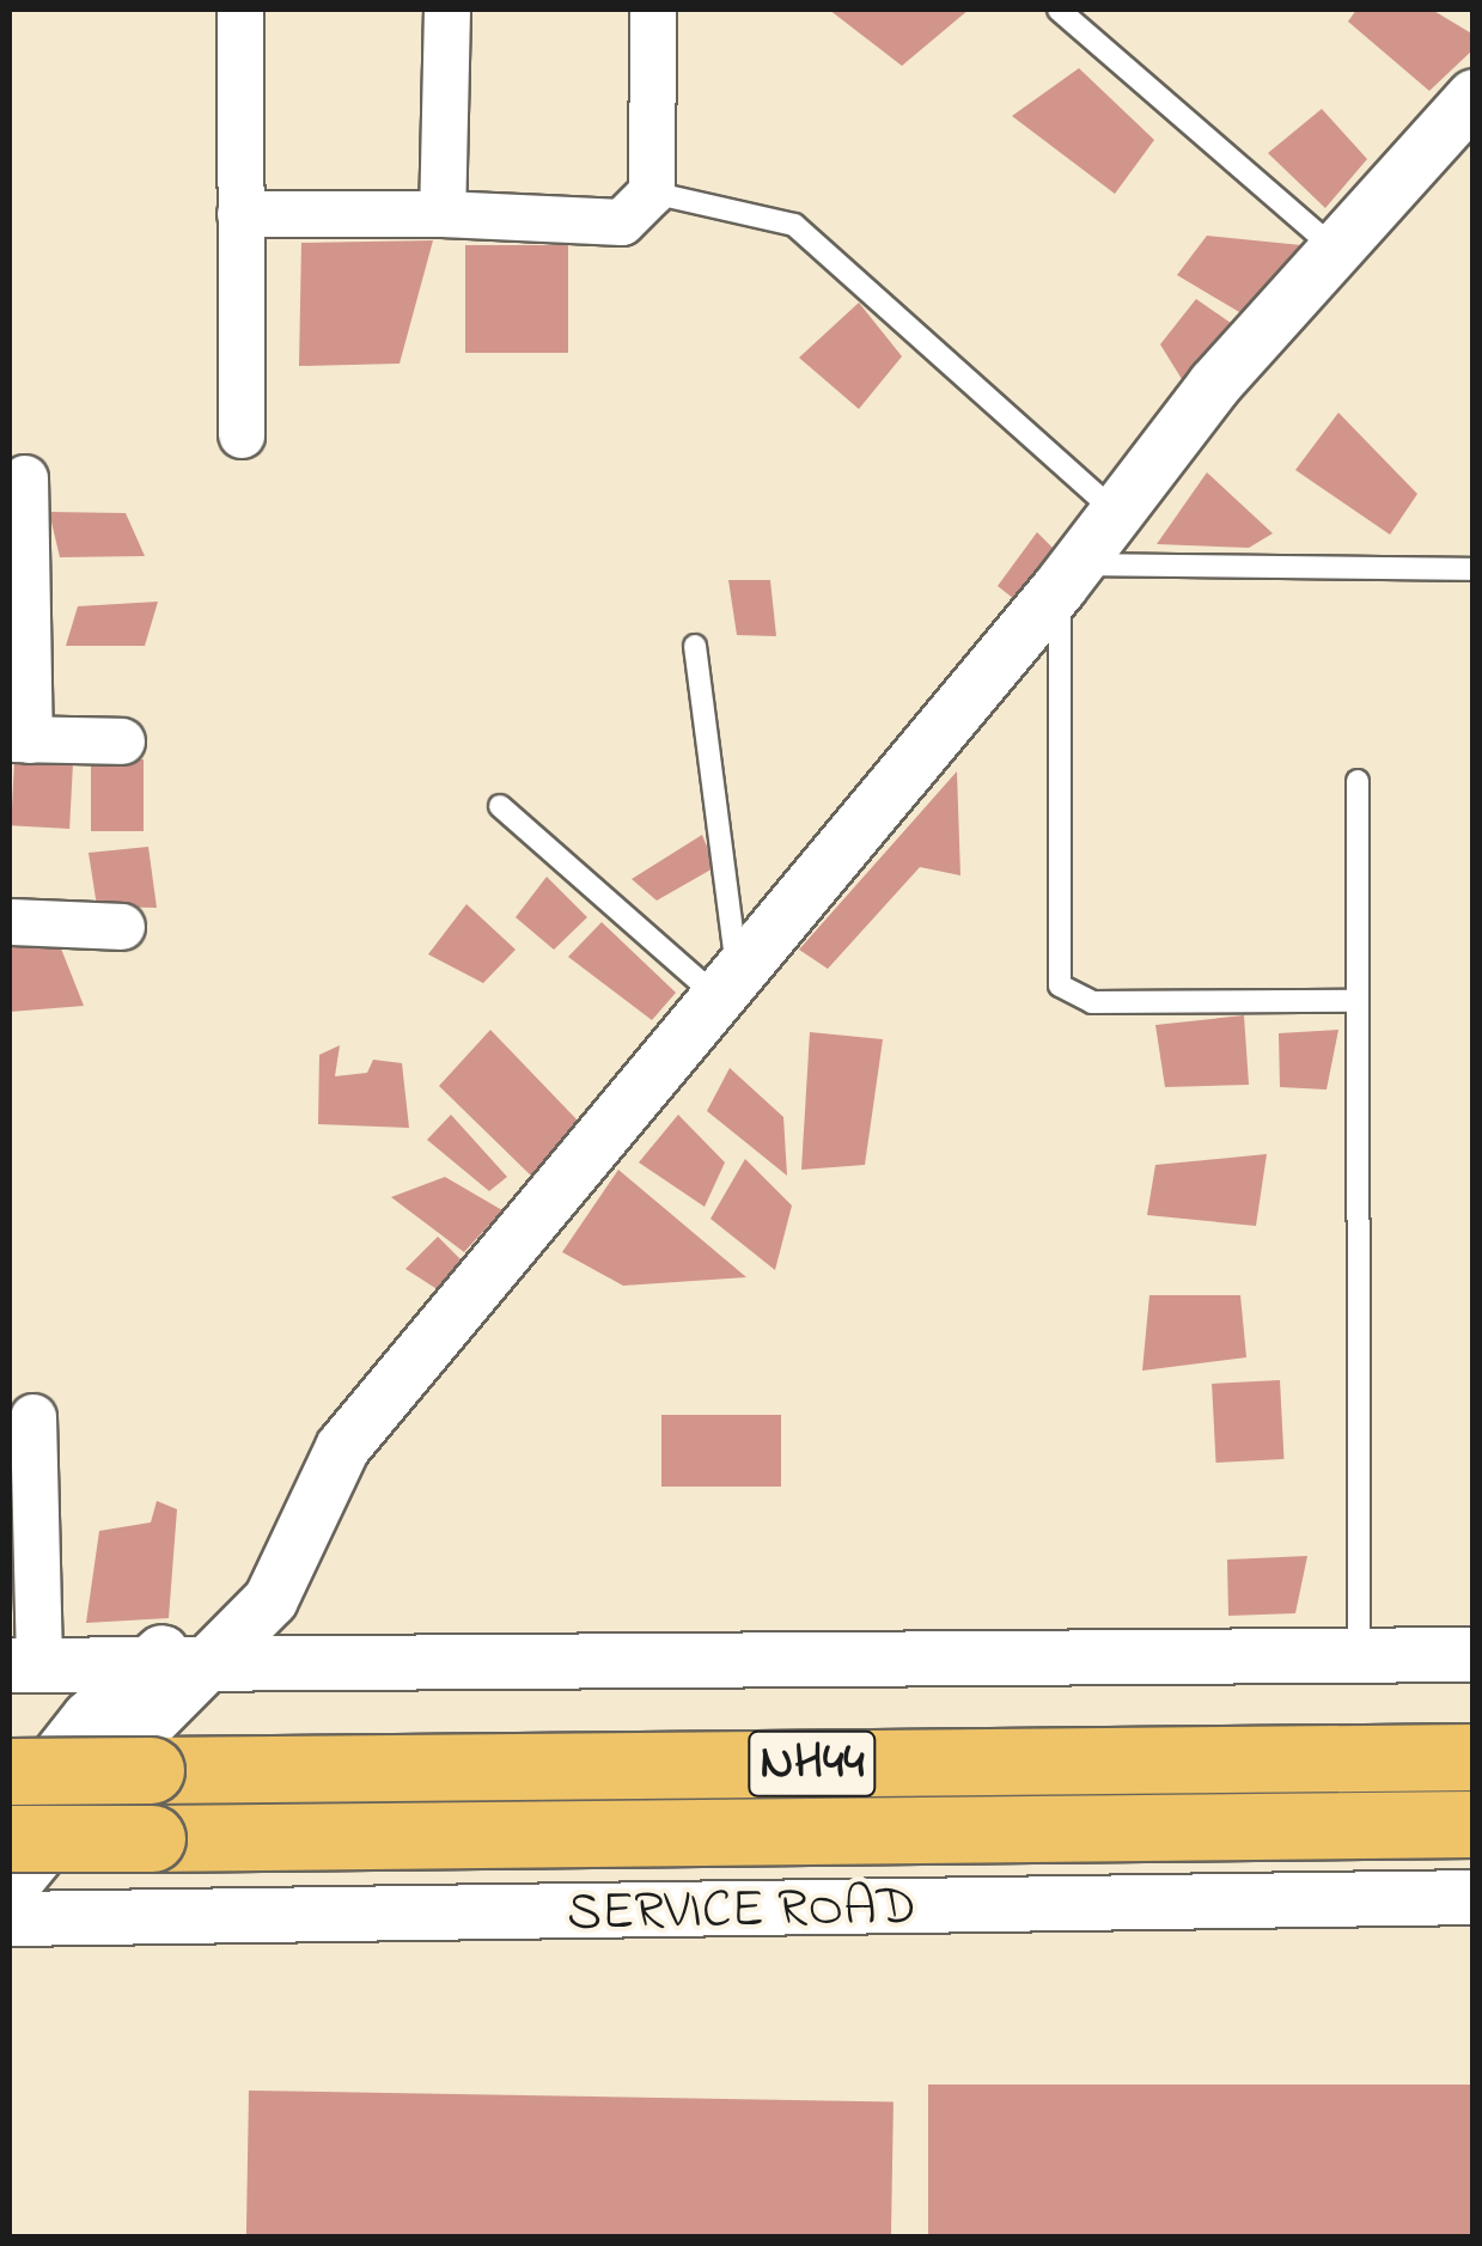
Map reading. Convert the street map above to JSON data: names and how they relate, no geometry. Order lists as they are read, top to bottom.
{
  "streets": {
    "highway": ["NH44"],
    "street": ["SERVICE ROAD"]
  }
}
